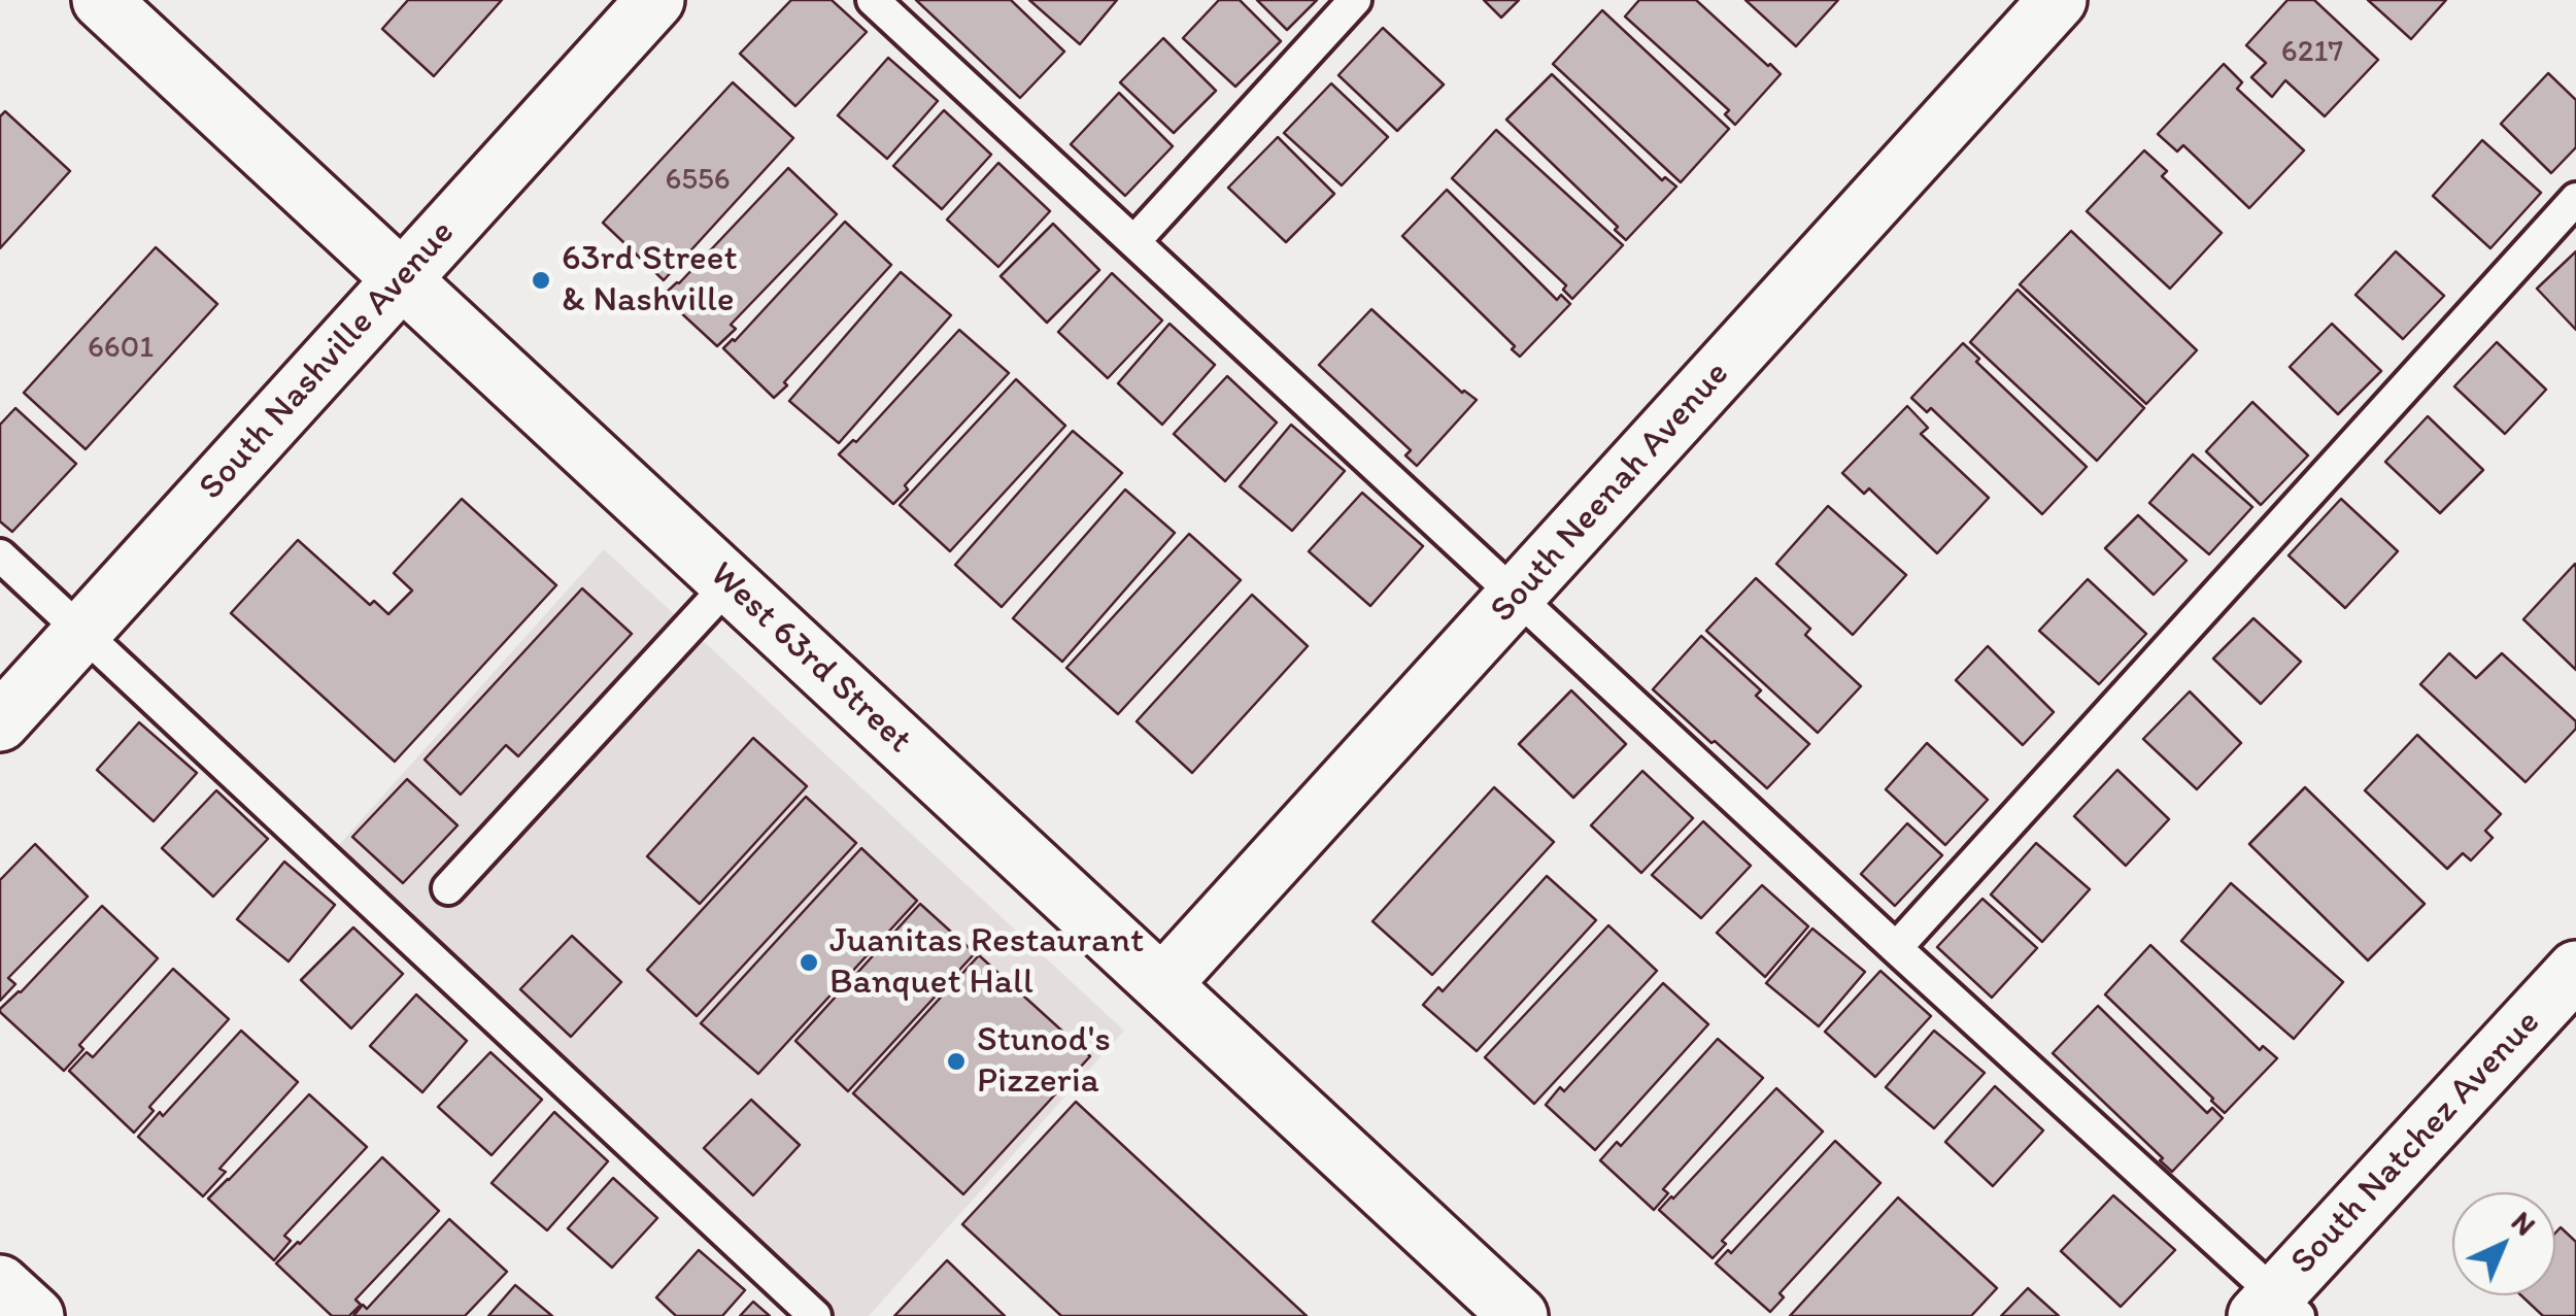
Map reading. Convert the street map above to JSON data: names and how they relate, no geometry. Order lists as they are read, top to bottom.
{
  "streets": {
    "street": [
      "South Nashville Avenue",
      "South Neenah Avenue",
      "West 63rd Street",
      "South Natchez Avenue"
    ]
  },
  "crossings": [
    ["South Nashville Avenue", "West 63rd Street"],
    ["South Neenah Avenue", "West 63rd Street"]
  ],
  "places": ["63rd Street & Nashville", "Juanitas Restaurant Banquet Hall", "Stunod's Pizzeria"],
  "house_numbers": ["6217", "6556", "6601"],
  "north": "top right"
}
